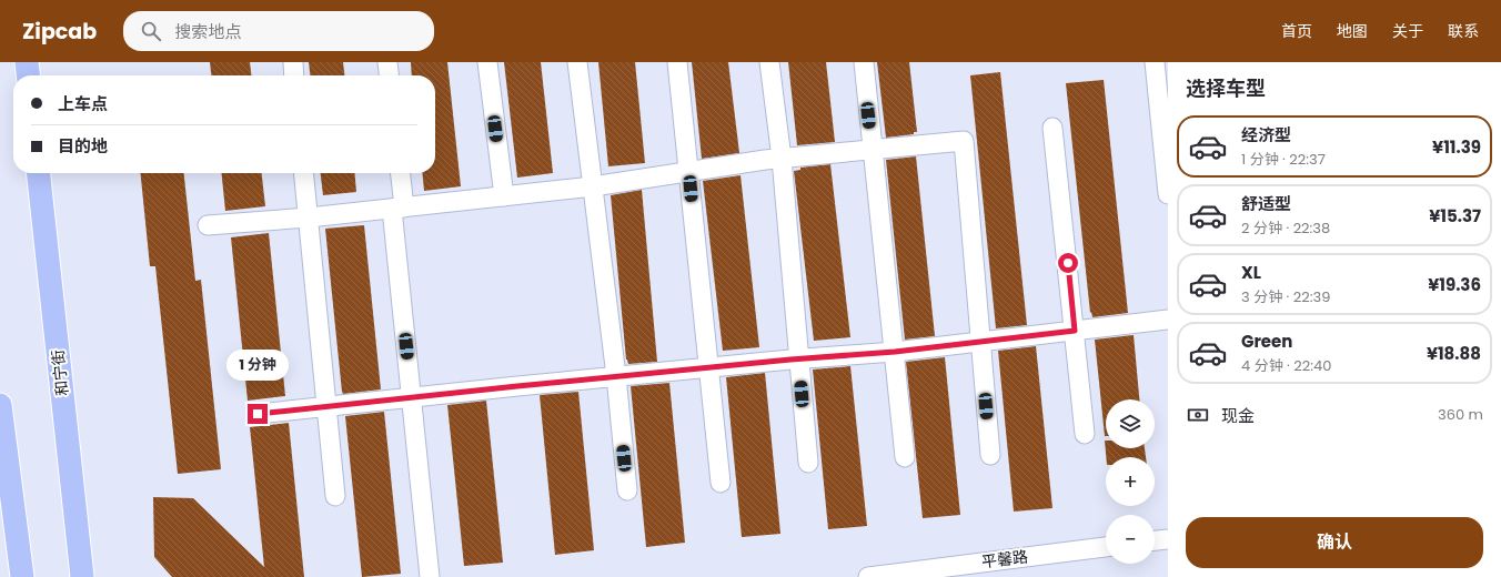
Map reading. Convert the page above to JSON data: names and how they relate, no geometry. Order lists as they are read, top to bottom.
{
  "streets": {
    "main road": ["和宁街"],
    "street": ["平馨路"]
  },
  "page": {
    "header": "Zipcab",
    "search": "搜索地点",
    "nav": [
      "首页",
      "地图",
      "关于",
      "联系"
    ],
    "heading": "选择车型",
    "banner": ["上车点", "目的地"],
    "list": [
      {
        "name": "经济型",
        "note": "1 分钟 · 22:37",
        "value": "¥11.39"
      },
      {
        "name": "舒适型",
        "note": "2 分钟 · 22:38",
        "value": "¥15.37"
      },
      {
        "name": "XL",
        "note": "3 分钟 · 22:39",
        "value": "¥19.36"
      },
      {
        "name": "Green",
        "note": "4 分钟 · 22:40",
        "value": "¥18.88"
      }
    ],
    "bubble": "1 分钟",
    "pay": ["现金", "360 m"],
    "map_buttons": ["+", "−"],
    "buttons": "确认"
  }
}
